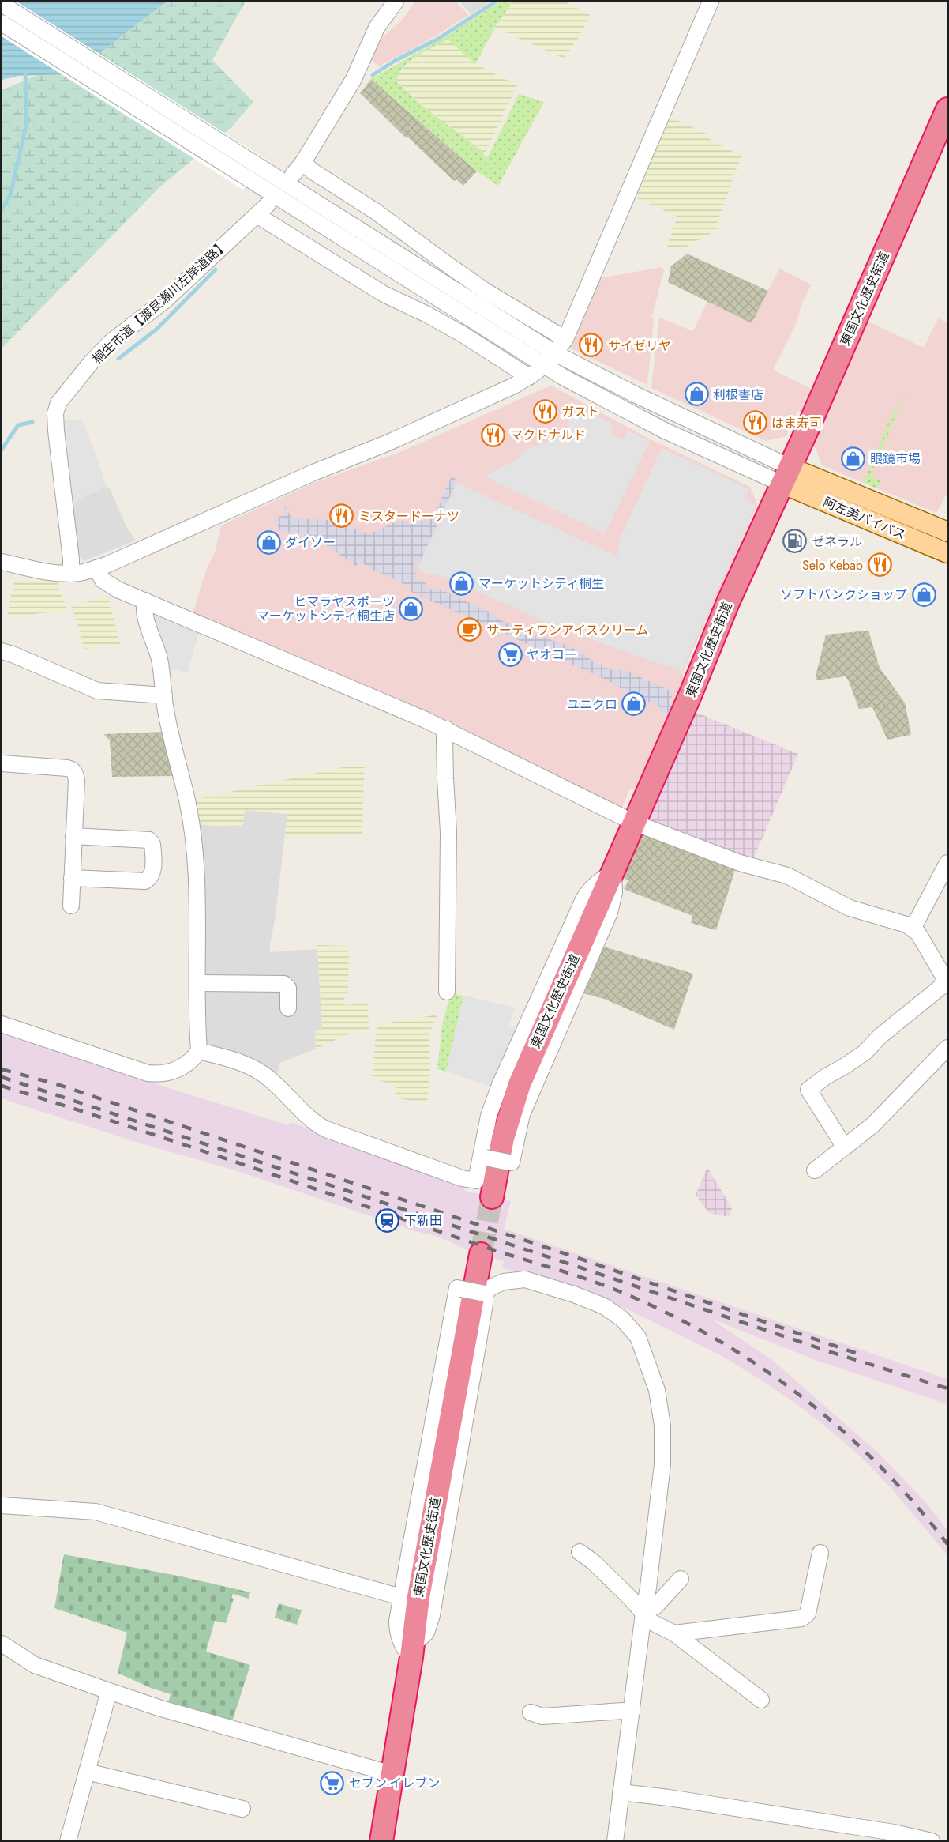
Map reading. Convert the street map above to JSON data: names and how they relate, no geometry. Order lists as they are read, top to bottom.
{
  "streets": {
    "highway": ["東国文化歴史街道"],
    "main road": ["阿左美バイパス"],
    "street": ["桐生市道【渡良瀬川左岸道路】"]
  },
  "crossings": [
    ["東国文化歴史街道", "阿左美バイパス"]
  ],
  "places": {
    "restaurant": [
      "サイゼリヤ",
      "ガスト",
      "はま寿司",
      "マクドナルド",
      "ミスタードーナツ",
      "Selo Kebab"
    ],
    "shop": [
      "利根書店",
      "眼鏡市場",
      "ダイソー",
      "マーケットシティ桐生",
      "ソフトバンクショップ",
      "ヒマラヤスポーツ マーケットシティ桐生店",
      "ユニクロ"
    ],
    "fuel station": ["ゼネラル"],
    "cafe": ["サーティワンアイスクリーム"],
    "supermarket": ["ヤオコー", "セブン-イレブン"],
    "station": ["下新田"]
  }
}
